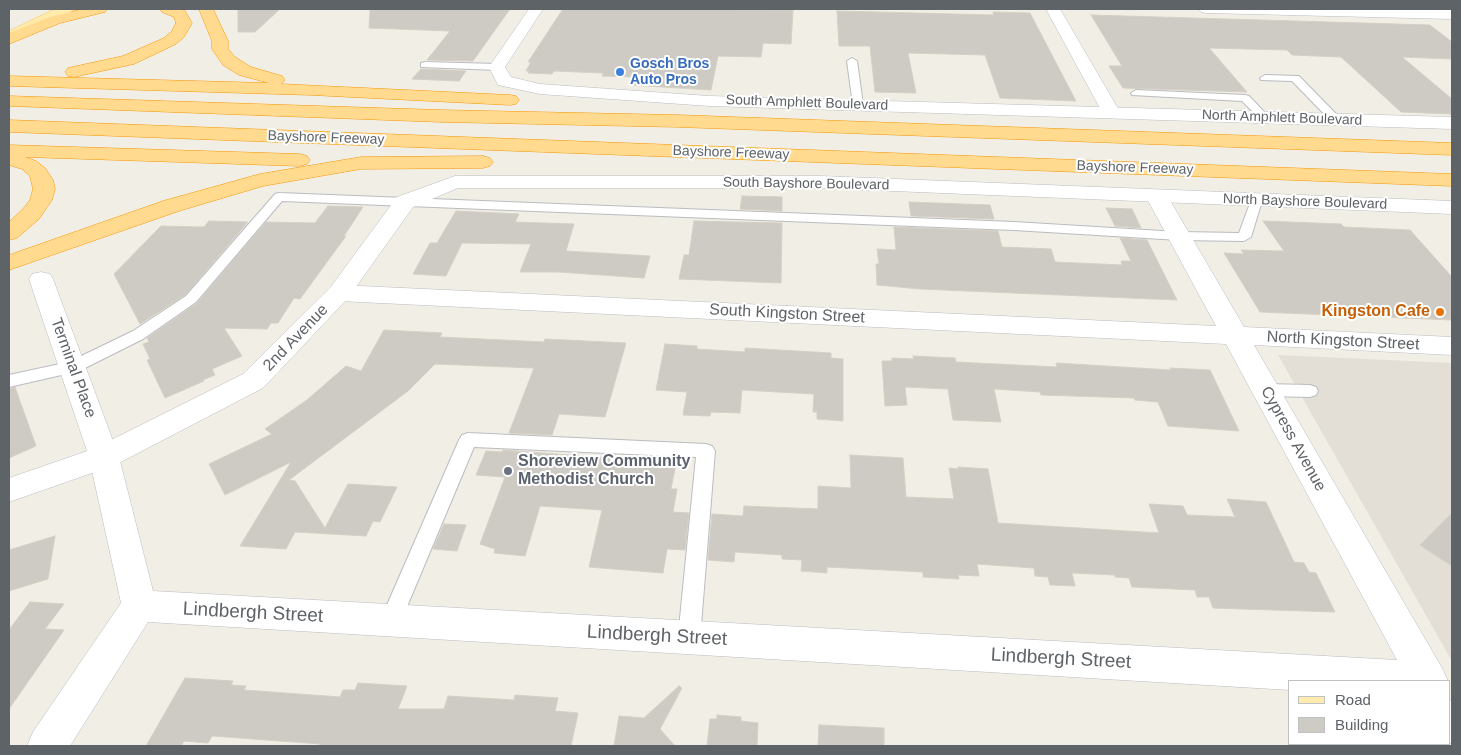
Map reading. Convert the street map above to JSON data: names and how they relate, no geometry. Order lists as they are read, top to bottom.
{
  "streets": {
    "highway": ["Bayshore Freeway"],
    "street": [
      "South Amphlett Boulevard",
      "North Amphlett Boulevard",
      "South Bayshore Boulevard",
      "North Bayshore Boulevard",
      "South Kingston Street",
      "2nd Avenue",
      "North Kingston Street",
      "Terminal Place",
      "Cypress Avenue",
      "Lindbergh Street"
    ]
  },
  "crossings": [
    ["South Amphlett Boulevard", "North Amphlett Boulevard"],
    ["South Bayshore Boulevard", "North Bayshore Boulevard"],
    ["South Bayshore Boulevard", "2nd Avenue"],
    ["South Bayshore Boulevard", "Cypress Avenue"],
    ["North Bayshore Boulevard", "Cypress Avenue"],
    ["South Kingston Street", "2nd Avenue"],
    ["South Kingston Street", "North Kingston Street"],
    ["South Kingston Street", "Cypress Avenue"],
    ["2nd Avenue", "Terminal Place"],
    ["North Kingston Street", "Cypress Avenue"]
  ],
  "places": ["Gosch Bros Auto Pros", "Kingston Cafe", "Shoreview Community Methodist Church"],
  "legend": ["Road", "Building"]
}
